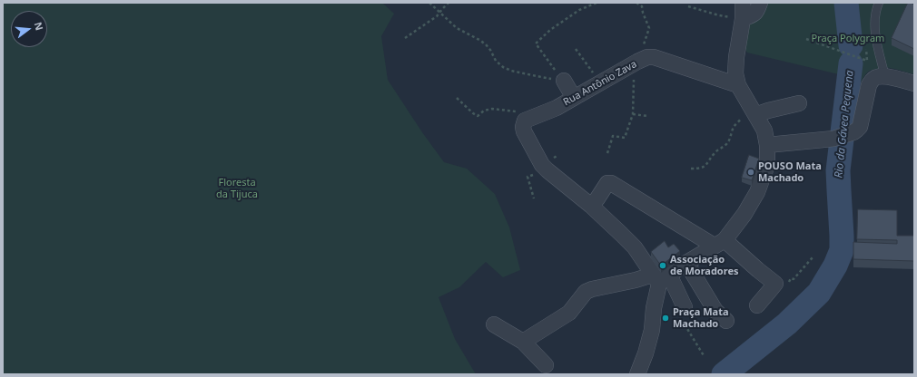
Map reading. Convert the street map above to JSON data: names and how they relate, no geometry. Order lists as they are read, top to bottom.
{
  "streets": {
    "street": ["Rua Antônio Zava"]
  },
  "water": ["Rio da Gávea Pequena"],
  "parks": ["Praça Polygram", "Floresta da Tijuca"],
  "places": ["POUSO Mata Machado", "Associação de Moradores", "Praça Mata Machado"],
  "north": "right"
}
